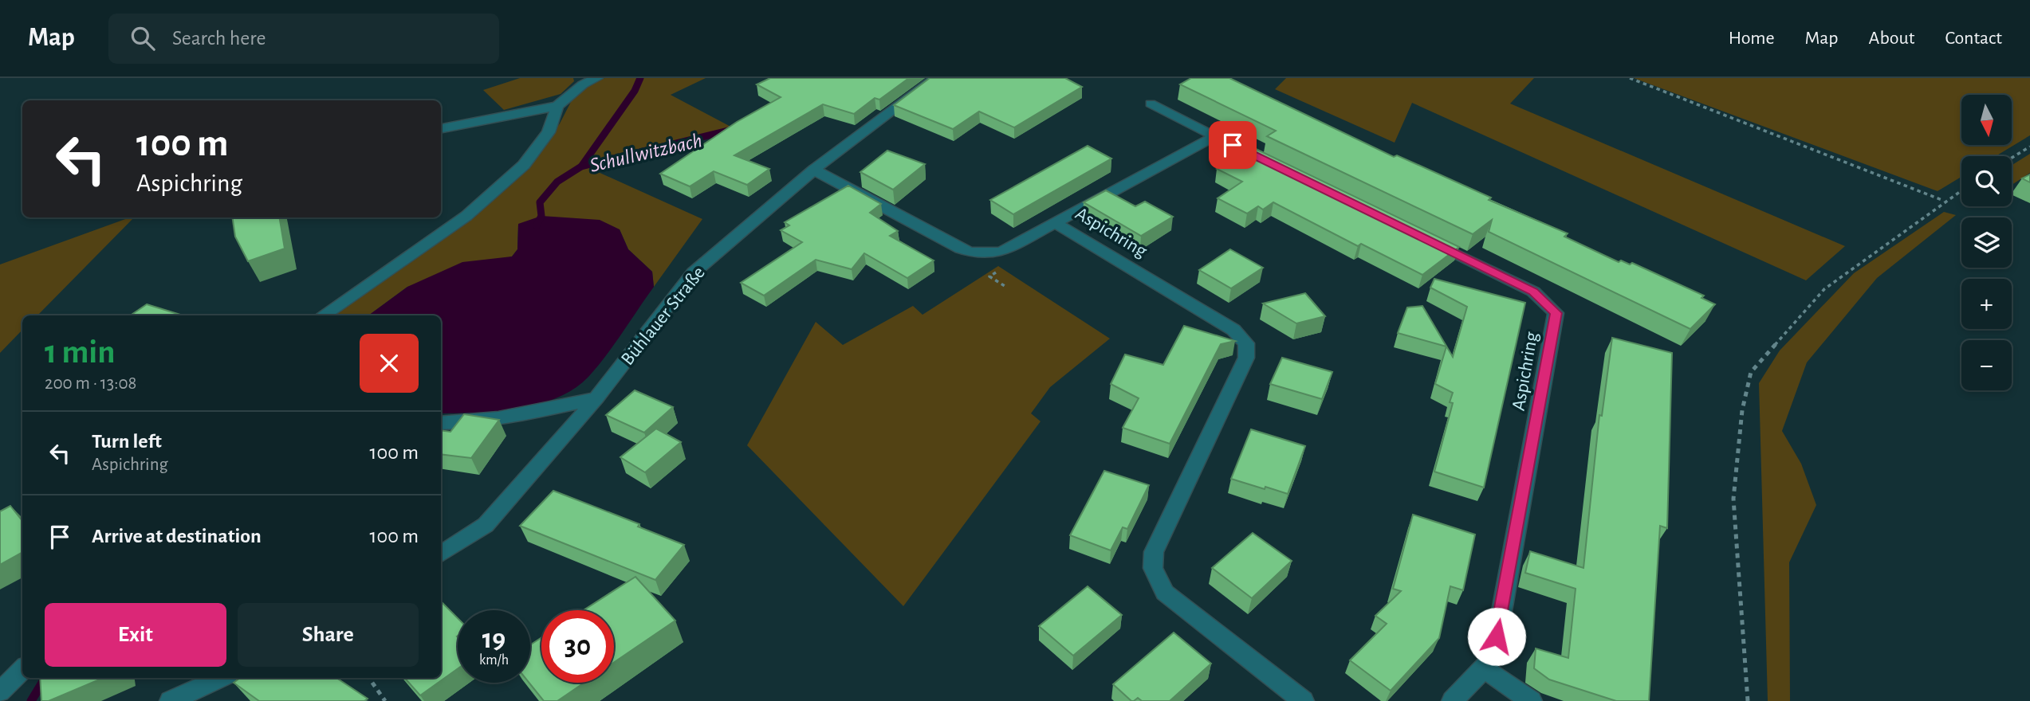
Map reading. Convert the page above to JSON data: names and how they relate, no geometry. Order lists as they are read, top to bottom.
{
  "streets": {
    "street": ["Aspichring", "Bühlauer Straße"]
  },
  "crossings": [
    ["Aspichring", "Bühlauer Straße"]
  ],
  "water": ["Schullwitzbach"],
  "north": "bottom",
  "page": {
    "header": "Map",
    "search": "Search here",
    "nav": [
      "Home",
      "Map",
      "About",
      "Contact"
    ],
    "map_buttons": ["+", "−"],
    "turn": ["100 m", "Aspichring"],
    "heading": ["1 min", "200 m · 13:08"],
    "list": [
      {
        "name": "Turn left",
        "note": "Aspichring",
        "value": "100 m"
      },
      {
        "name": "Arrive at destination",
        "value": "100 m"
      }
    ],
    "buttons": ["Exit", "Share"],
    "speed": "19 km/h",
    "limit": "30"
  }
}
